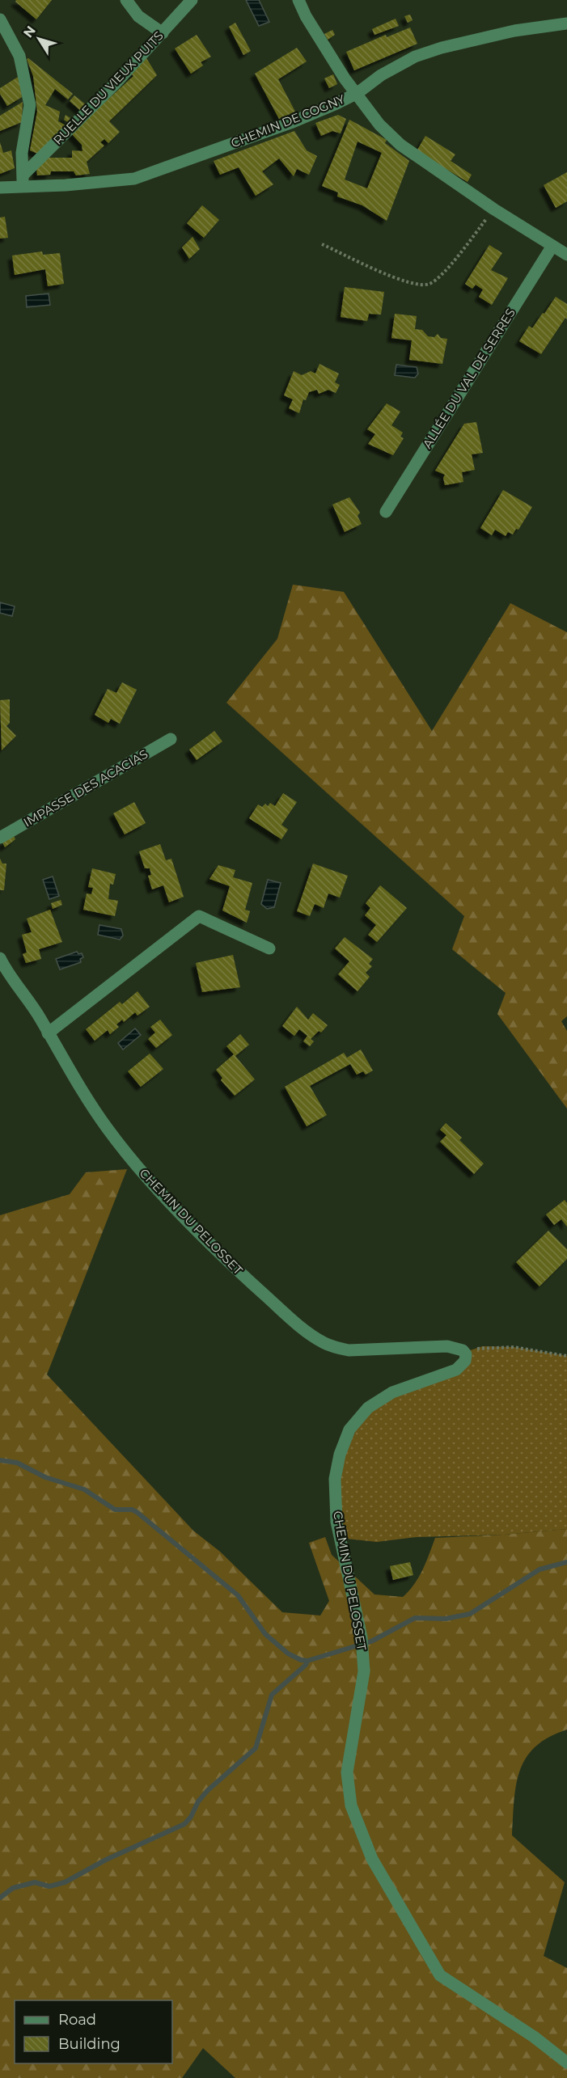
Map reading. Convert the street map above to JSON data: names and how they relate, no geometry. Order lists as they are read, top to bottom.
{
  "streets": {
    "street": [
      "RUELLE DU VIEUX PUITS",
      "CHEMIN DE COGNY",
      "ALLÉE DU VAL DE SERRES",
      "IMPASSE DES ACACIAS",
      "CHEMIN DU PELOSSET"
    ]
  },
  "crossings": [
    ["RUELLE DU VIEUX PUITS", "CHEMIN DE COGNY"]
  ],
  "legend": ["Road", "Building"],
  "north": "top left"
}
